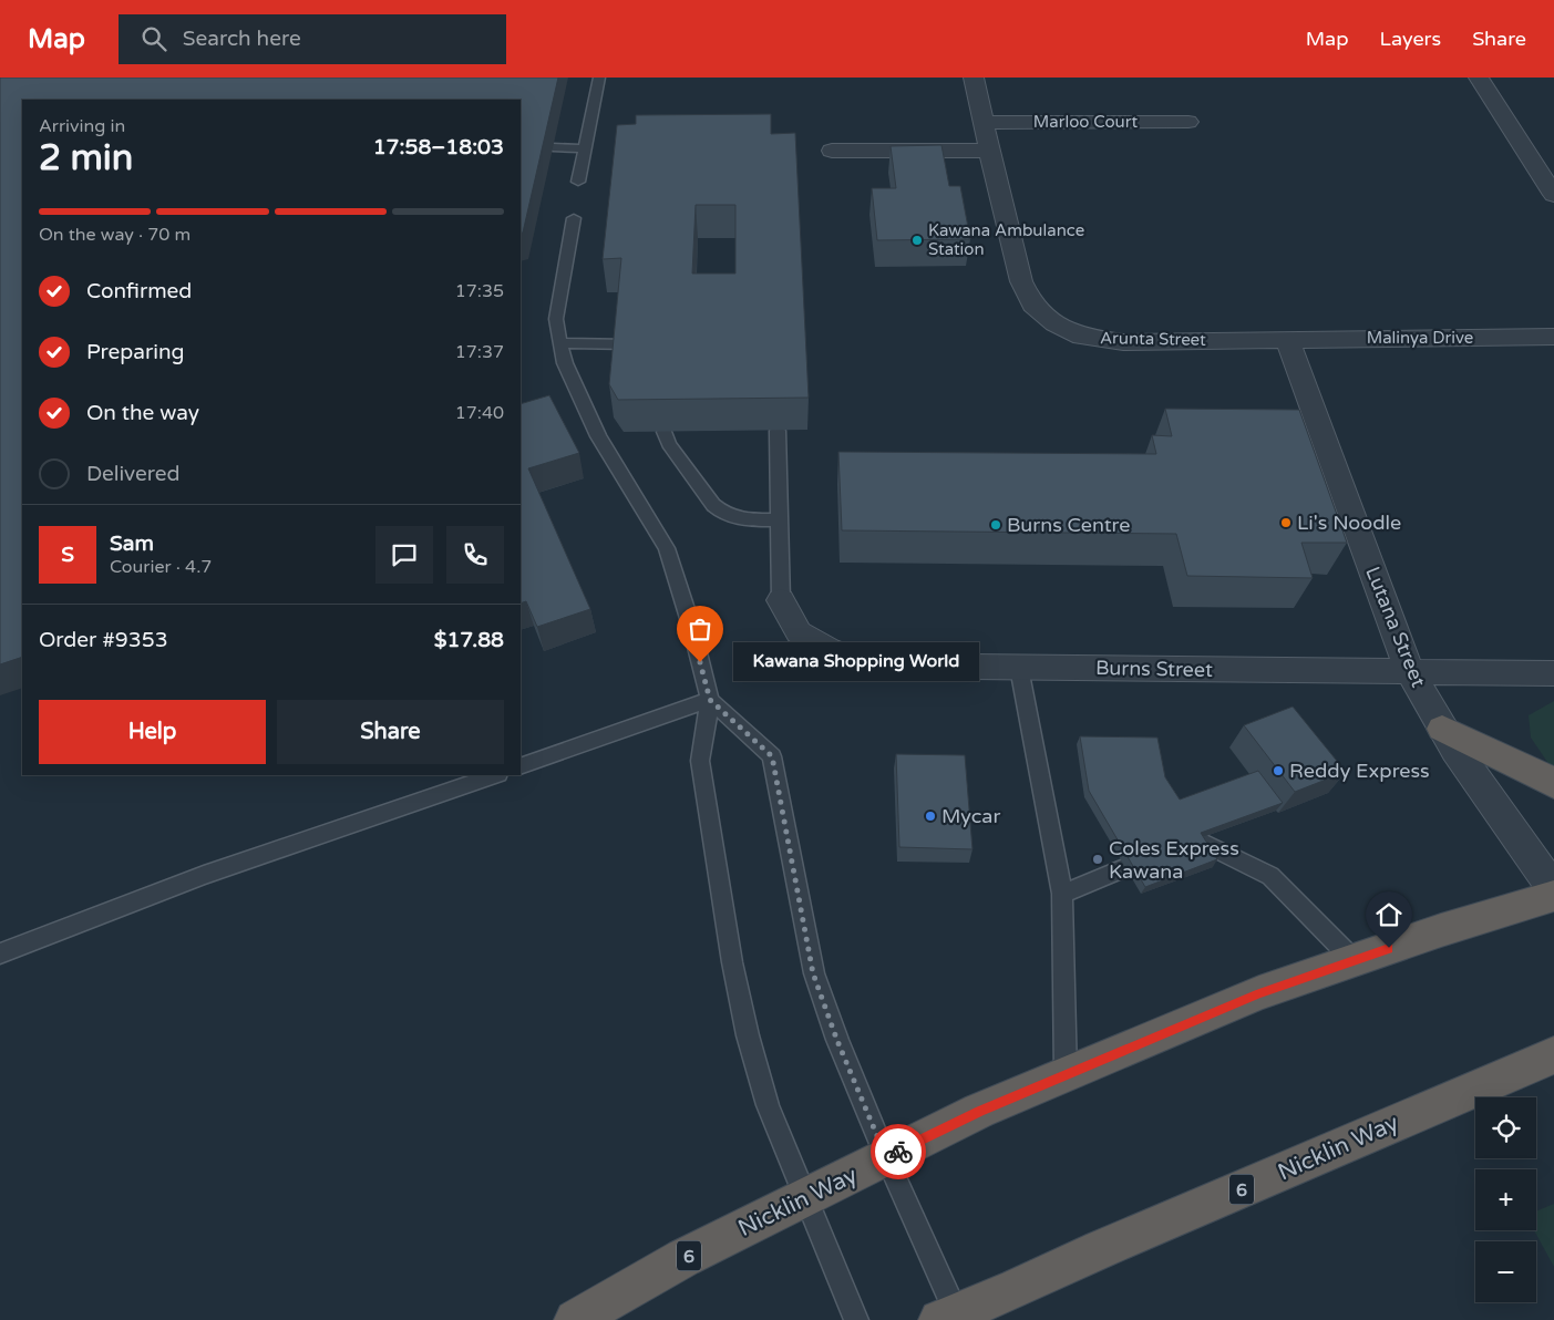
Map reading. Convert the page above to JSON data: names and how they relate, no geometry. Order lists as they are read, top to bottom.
{
  "streets": {
    "highway": ["Nicklin Way", "6"],
    "street": [
      "Marloo Court",
      "Malinya Drive",
      "Arunta Street",
      "Lutana Street",
      "Burns Street"
    ]
  },
  "crossings": [
    ["Marloo Court", "Arunta Street"],
    ["Malinya Drive", "Arunta Street"],
    ["Malinya Drive", "Lutana Street"],
    ["Arunta Street", "Lutana Street"],
    ["Lutana Street", "Burns Street"]
  ],
  "places": [
    "Kawana Ambulance Station",
    "Li's Noodle",
    "Burns Centre",
    "Kawana Shopping World",
    "Reddy Express",
    "Mycar",
    "Coles Express Kawana"
  ],
  "page": {
    "header": "Map",
    "search": "Search here",
    "nav": ["Map", "Layers", "Share"],
    "heading": ["2 min", "Arriving in", "17:58–18:03"],
    "panel": [
      "Sam",
      "Courier · 4.7",
      "Order #9353",
      "$17.88"
    ],
    "bar": "On the way · 70 m",
    "list": [
      ["Confirmed", "17:35"],
      ["Preparing", "17:37"],
      ["On the way", "17:40"],
      "Delivered"
    ],
    "round": "S",
    "bubble": "Kawana Shopping World",
    "buttons": ["Help", "Share"],
    "map_buttons": ["+", "−"]
  }
}
